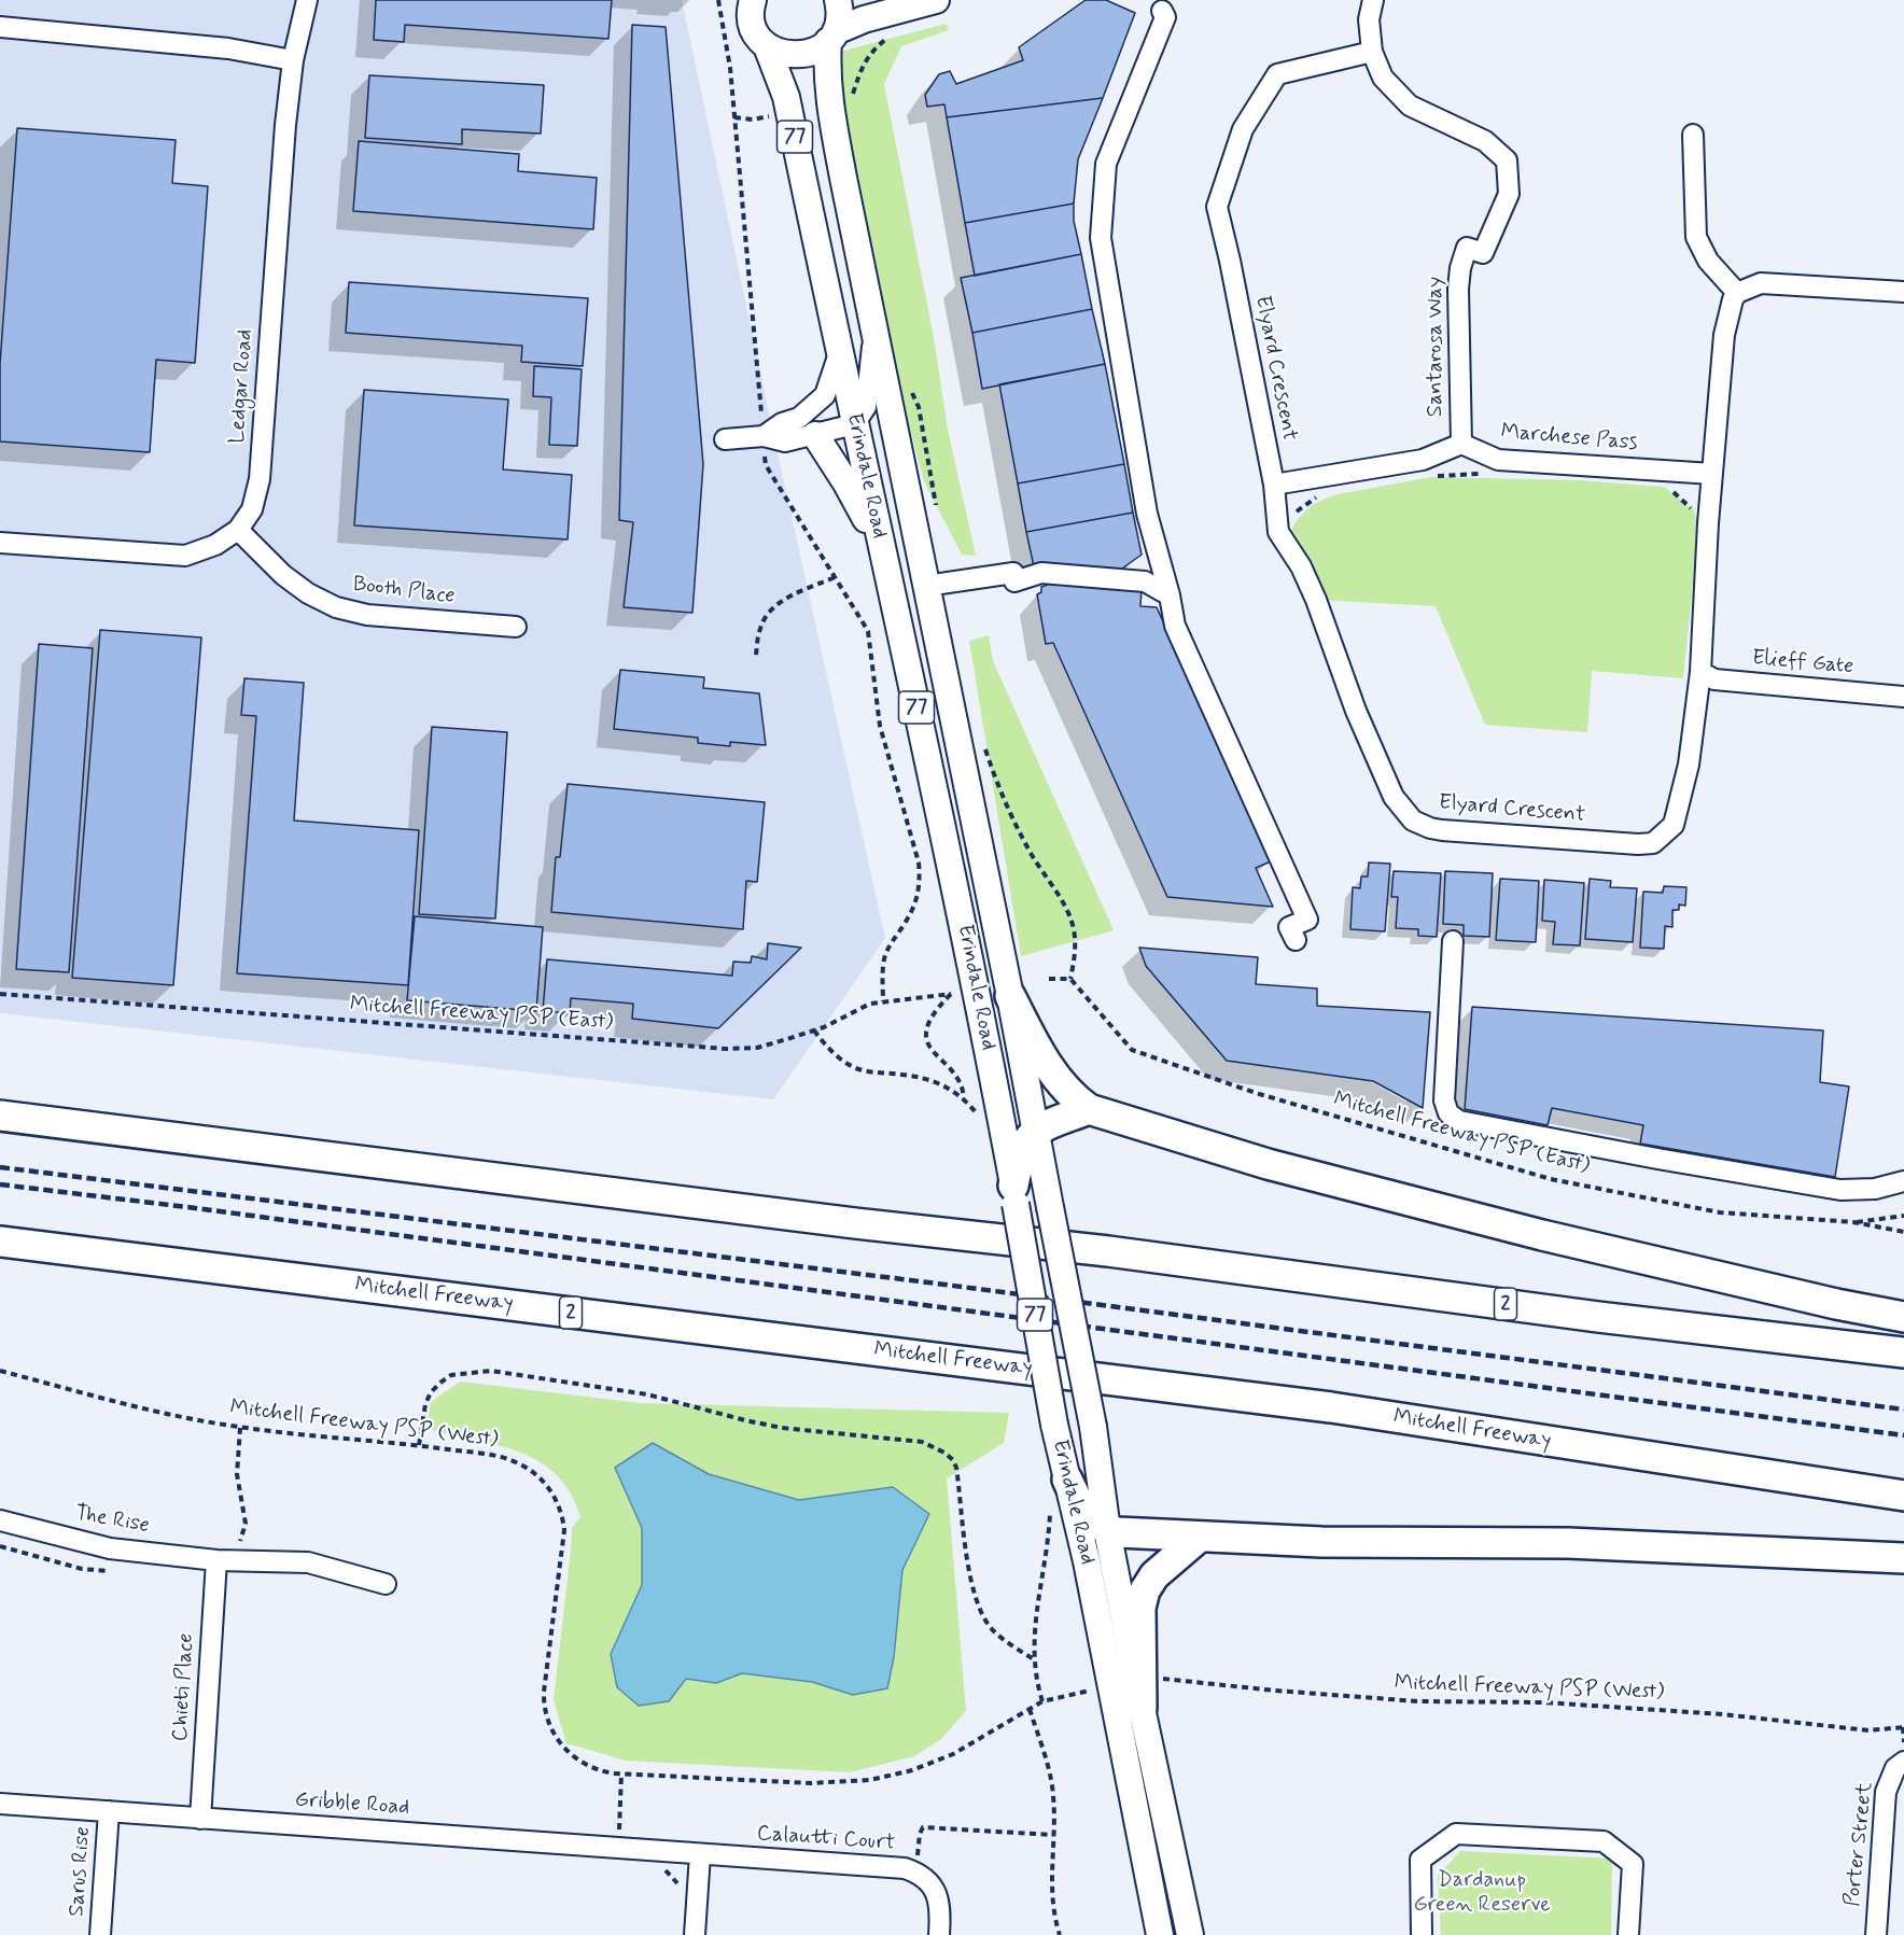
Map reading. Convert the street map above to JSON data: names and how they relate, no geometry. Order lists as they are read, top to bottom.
{
  "streets": {
    "highway": ["Mitchell Freeway", "2"],
    "main road": ["77", "Erindale Road"],
    "street": [
      "Santarosa Way",
      "Elyard Crescent",
      "Ledgar Road",
      "Marchese Pass",
      "Booth Place",
      "Elieff Gate",
      "The Rise",
      "Chieti Place",
      "Gribble Road",
      "Calautti Court",
      "Porter Street",
      "Sarus Rise"
    ],
    "path": ["Mitchell Freeway PSP (East)", "Mitchell Freeway PSP (West)"]
  },
  "crossings": [
    ["Santarosa Way", "Elyard Crescent"],
    ["Santarosa Way", "Marchese Pass"],
    ["Elyard Crescent", "Marchese Pass"],
    ["Elyard Crescent", "Elieff Gate"],
    ["Ledgar Road", "Booth Place"],
    ["The Rise", "Chieti Place"],
    ["Chieti Place", "Gribble Road"],
    ["Gribble Road", "Calautti Court"],
    ["Gribble Road", "Sarus Rise"]
  ],
  "parks": ["Dardanup Green Reserve"]
}
